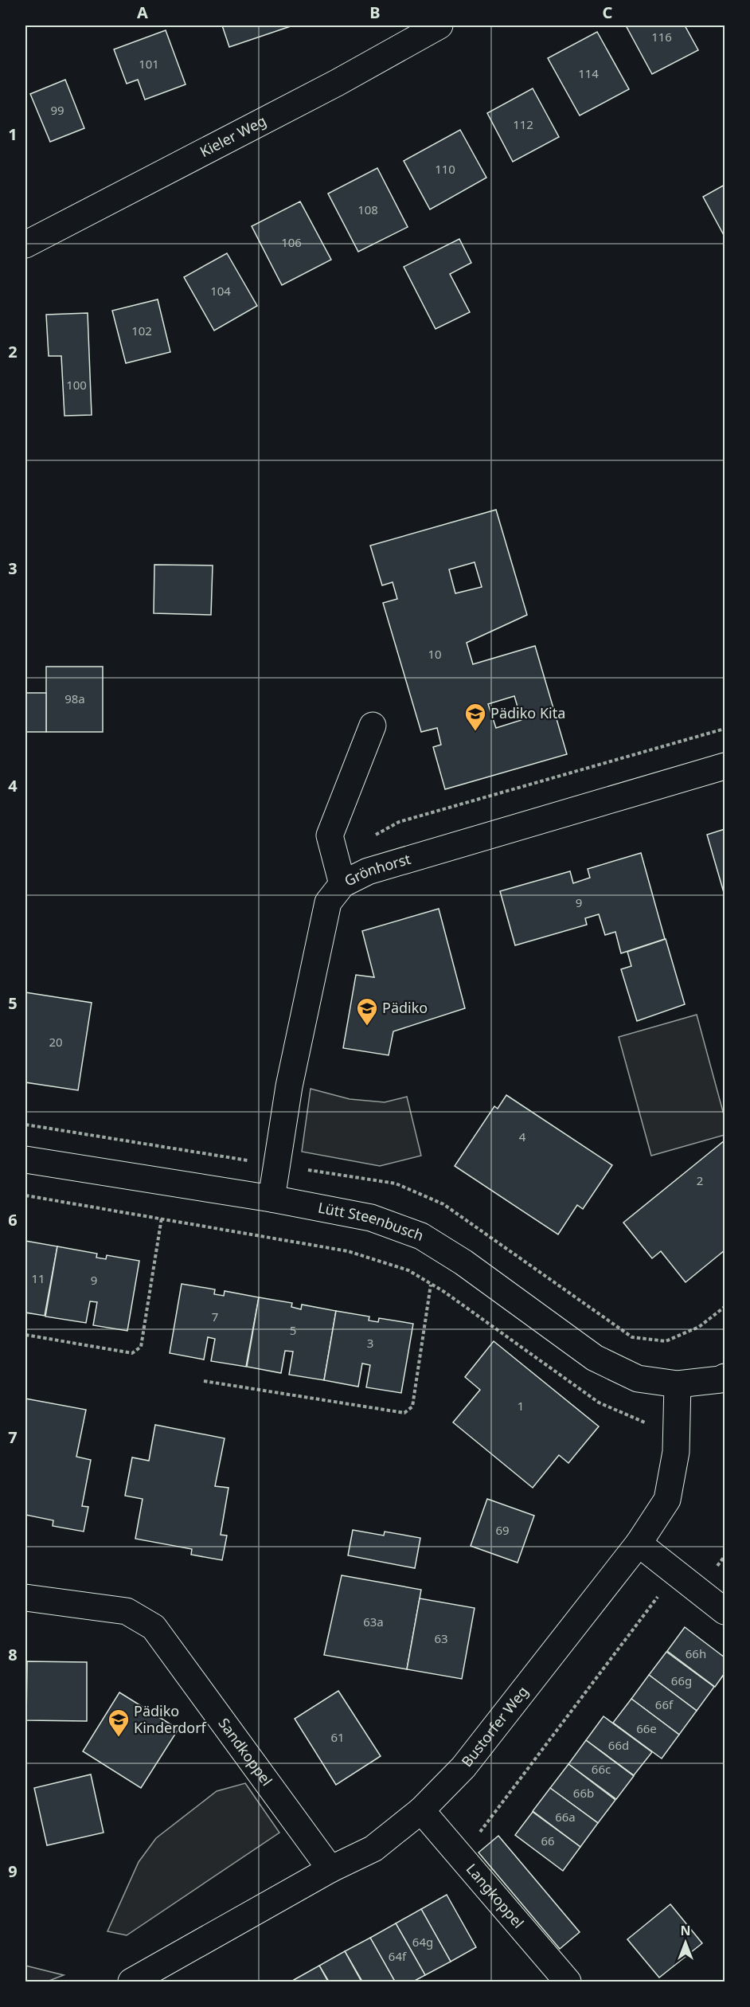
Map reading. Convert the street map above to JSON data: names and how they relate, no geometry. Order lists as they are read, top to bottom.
{
  "streets": {
    "street": [
      "Kieler Weg",
      "Grönhorst",
      "Lütt Steenbusch",
      "Bustorfer Weg",
      "Sandkoppel",
      "Langkoppel"
    ]
  },
  "crossings": [
    ["Grönhorst", "Lütt Steenbusch"],
    ["Lütt Steenbusch", "Bustorfer Weg"],
    ["Bustorfer Weg", "Sandkoppel"],
    ["Bustorfer Weg", "Langkoppel"]
  ],
  "places": {
    "school or university": ["Pädiko Kita", "Pädiko", "Pädiko Kinderdorf"]
  },
  "house_numbers": [
    "116",
    "101",
    "114",
    "99",
    "112",
    "110",
    "108",
    "106",
    "104",
    "102",
    "100",
    "10",
    "98a",
    "9",
    "20",
    "4",
    "2",
    "11",
    "9",
    "7",
    "5",
    "3",
    "1",
    "69",
    "63a",
    "63",
    "66h",
    "66g",
    "66f",
    "66e",
    "61",
    "66d",
    "66c",
    "66b",
    "66a",
    "66",
    "64g",
    "64f"
  ],
  "north": "top",
  "grid": {
    "columns": ["A", "B", "C"],
    "rows": [
      "1",
      "2",
      "3",
      "4",
      "5",
      "6",
      "7",
      "8",
      "9"
    ]
  }
}
